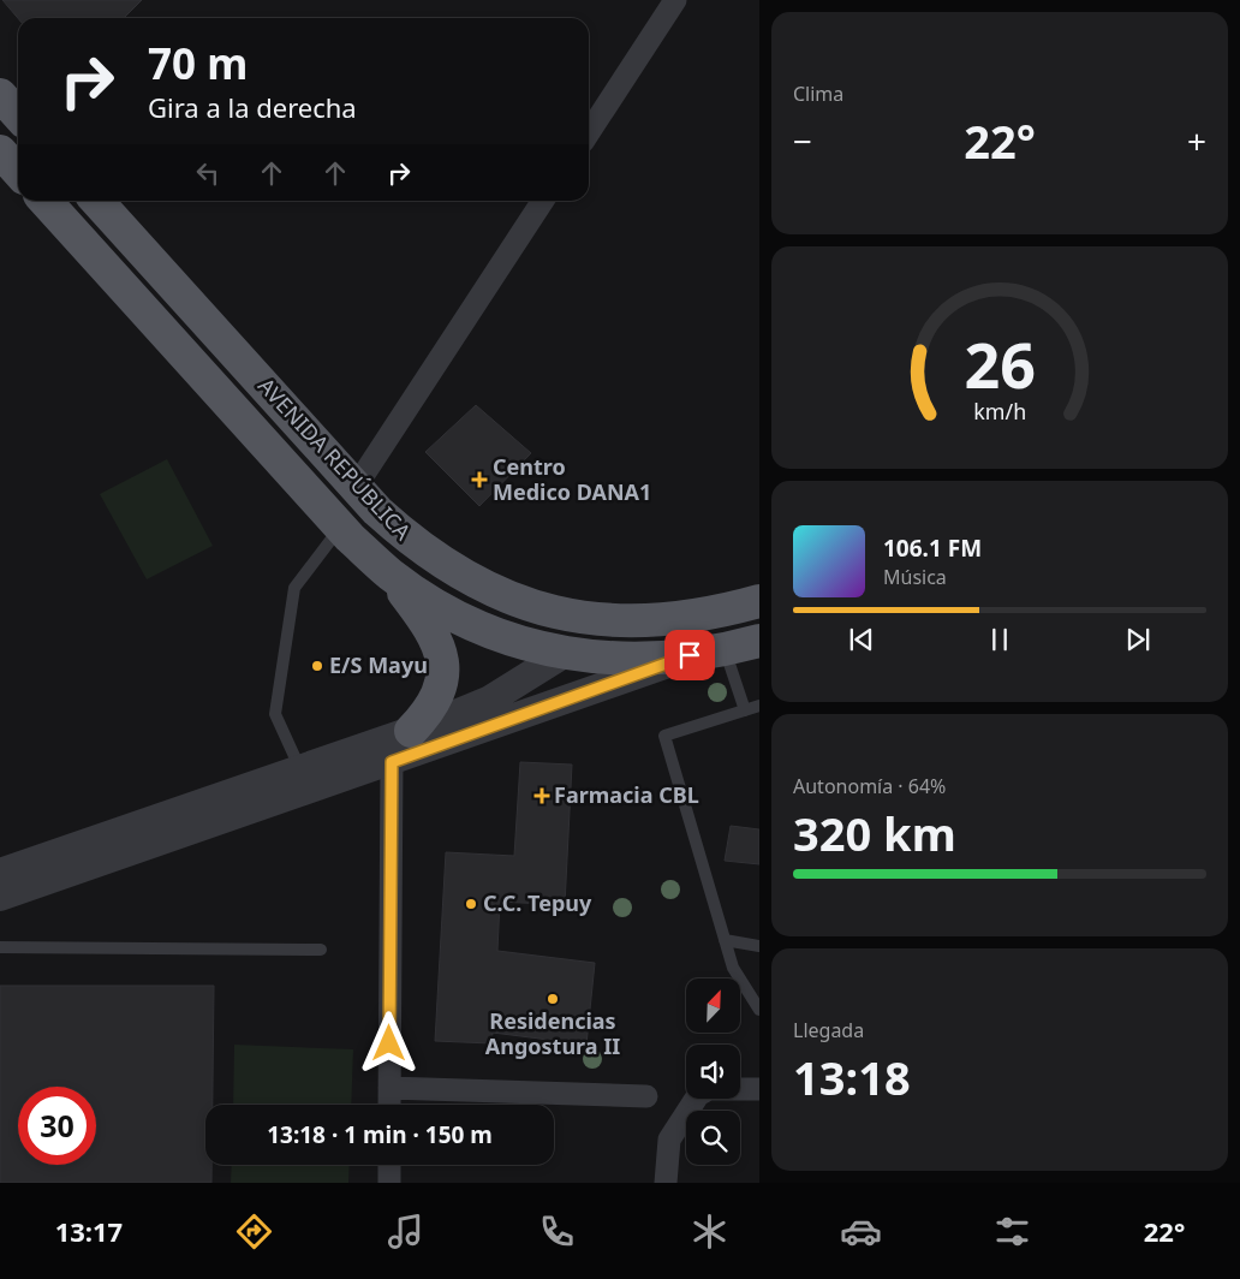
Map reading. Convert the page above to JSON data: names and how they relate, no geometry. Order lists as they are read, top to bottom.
{
  "streets": {
    "main road": ["AVENIDA REPÚBLICA"]
  },
  "places": {
    "health": ["Centro Medico DANA1", "Farmacia CBL"],
    "other": ["E/S Mayu", "C.C. Tepuy", "Residencias Angostura II"]
  },
  "north": "top right",
  "page": {
    "tile": [
      "Clima",
      ["Autonomía · 64%", "320 km"],
      ["Llegada", "13:18"]
    ],
    "turn": ["70 m", "Gira a la derecha"],
    "heat": ["−", "22°", "+"],
    "song": ["106.1 FM", "Música"],
    "limit": "30",
    "trip": "13:18 · 1 min · 150 m",
    "tabs": ["13:17", "22°"],
    "gauge": ["26", "km/h"]
  }
}
